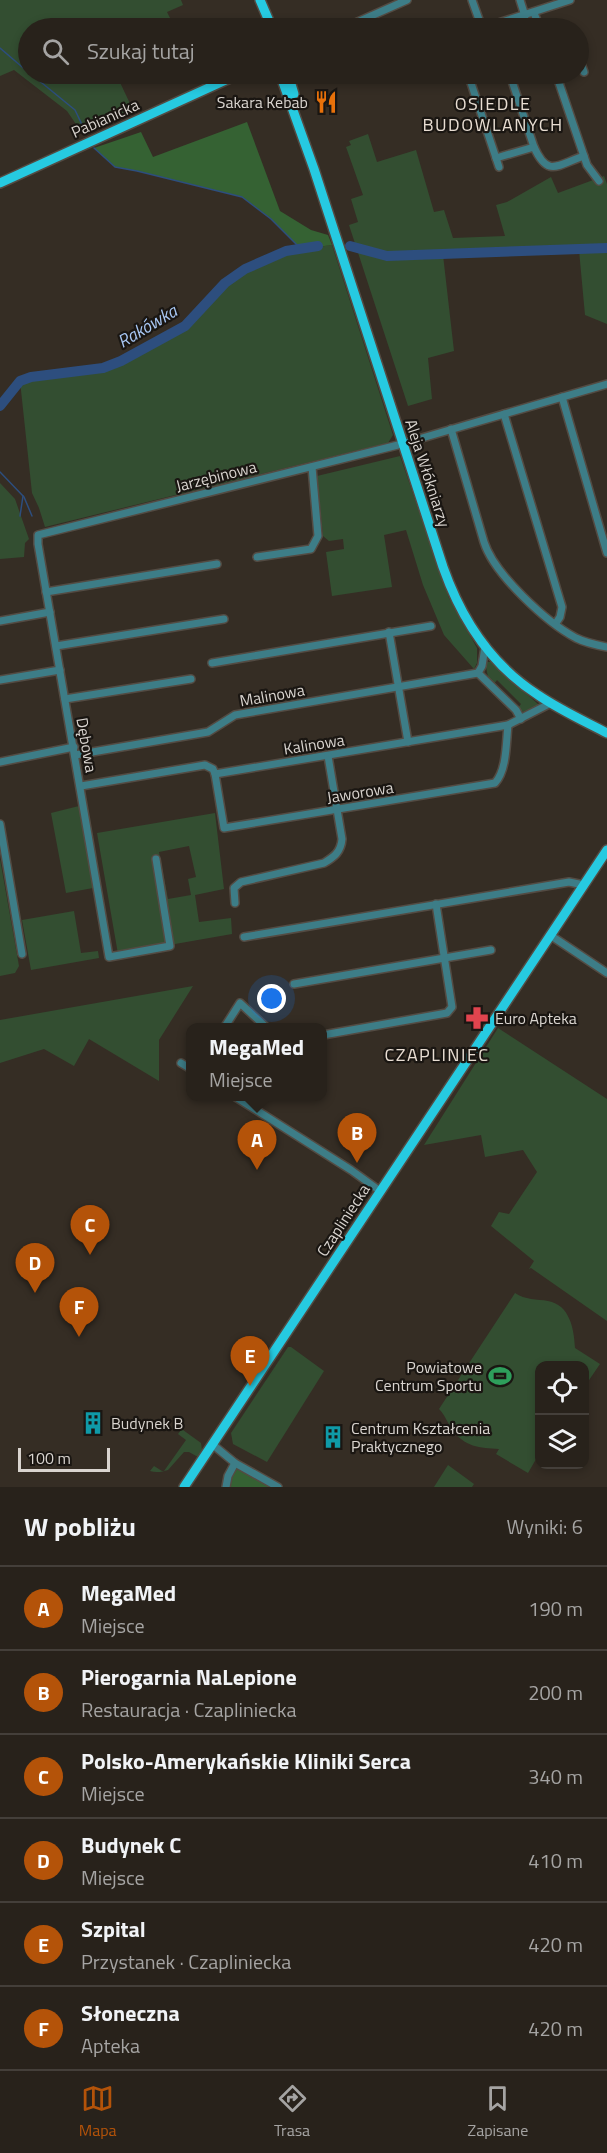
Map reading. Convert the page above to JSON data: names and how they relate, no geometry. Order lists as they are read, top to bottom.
{
  "streets": {
    "main road": ["Pabianicka", "Aleja Włókniarzy", "Czapliniecka"],
    "street": [
      "Jarzębinowa",
      "Malinowa",
      "Kalinowa",
      "Dębowa",
      "Jaworowa"
    ]
  },
  "crossings": [
    ["Aleja Włókniarzy", "Jarzębinowa"],
    ["Aleja Włókniarzy", "Kalinowa"],
    ["Jarzębinowa", "Dębowa"],
    ["Malinowa", "Dębowa"],
    ["Kalinowa", "Dębowa"],
    ["Kalinowa", "Jaworowa"]
  ],
  "districts": ["OSIEDLE BUDOWLANYCH", "CZAPLINIEC"],
  "water": ["Rakówka"],
  "places": {
    "restaurant": ["Sakara Kebab"],
    "pharmacy": ["Euro Apteka"],
    "sports": ["Powiatowe Centrum Sportu"],
    "building": ["Budynek B", "Centrum Kształcenia Praktycznego"]
  },
  "scale_bar": "100 m",
  "page": {
    "search": "Szukaj tutaj",
    "popup": ["MegaMed", "Miejsce"],
    "pins": [
      "B",
      "A",
      "C",
      "D",
      "F",
      "E"
    ],
    "scale": "100 m",
    "heading": ["W pobliżu", "Wyniki: 6"],
    "list": [
      {
        "mark": "A",
        "name": "MegaMed",
        "note": "Miejsce",
        "value": "190 m"
      },
      {
        "mark": "B",
        "name": "Pierogarnia NaLepione",
        "note": "Restauracja · Czapliniecka",
        "value": "200 m"
      },
      {
        "mark": "C",
        "name": "Polsko-Amerykańskie Kliniki Serca",
        "note": "Miejsce",
        "value": "340 m"
      },
      {
        "mark": "D",
        "name": "Budynek C",
        "note": "Miejsce",
        "value": "410 m"
      },
      {
        "mark": "E",
        "name": "Szpital",
        "note": "Przystanek · Czapliniecka",
        "value": "420 m"
      },
      {
        "mark": "F",
        "name": "Słoneczna",
        "note": "Apteka",
        "value": "420 m"
      }
    ],
    "nav": ["Mapa", "Trasa", "Zapisane"]
  }
}
